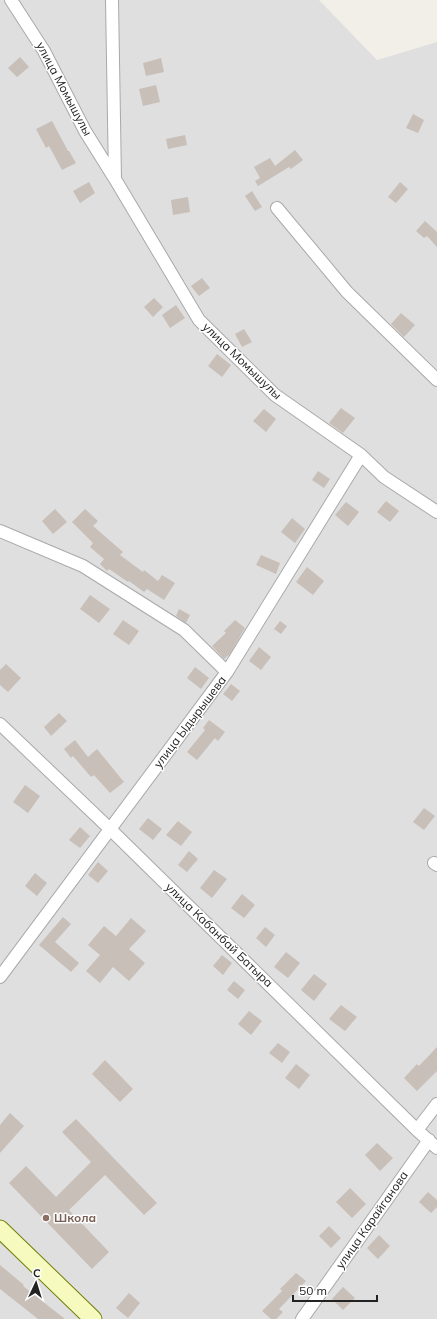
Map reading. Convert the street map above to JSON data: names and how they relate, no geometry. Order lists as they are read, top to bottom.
{
  "streets": {
    "street": [
      "улица Момышулы",
      "улица Ыдырышева",
      "улица Кабанбай Батыра",
      "улица Карайганова"
    ]
  },
  "crossings": [
    ["улица Момышулы", "улица Ыдырышева"],
    ["улица Ыдырышева", "улица Кабанбай Батыра"],
    ["улица Кабанбай Батыра", "улица Карайганова"]
  ],
  "places": ["Школа"],
  "scale_bar": "50 m",
  "north": "top"
}
